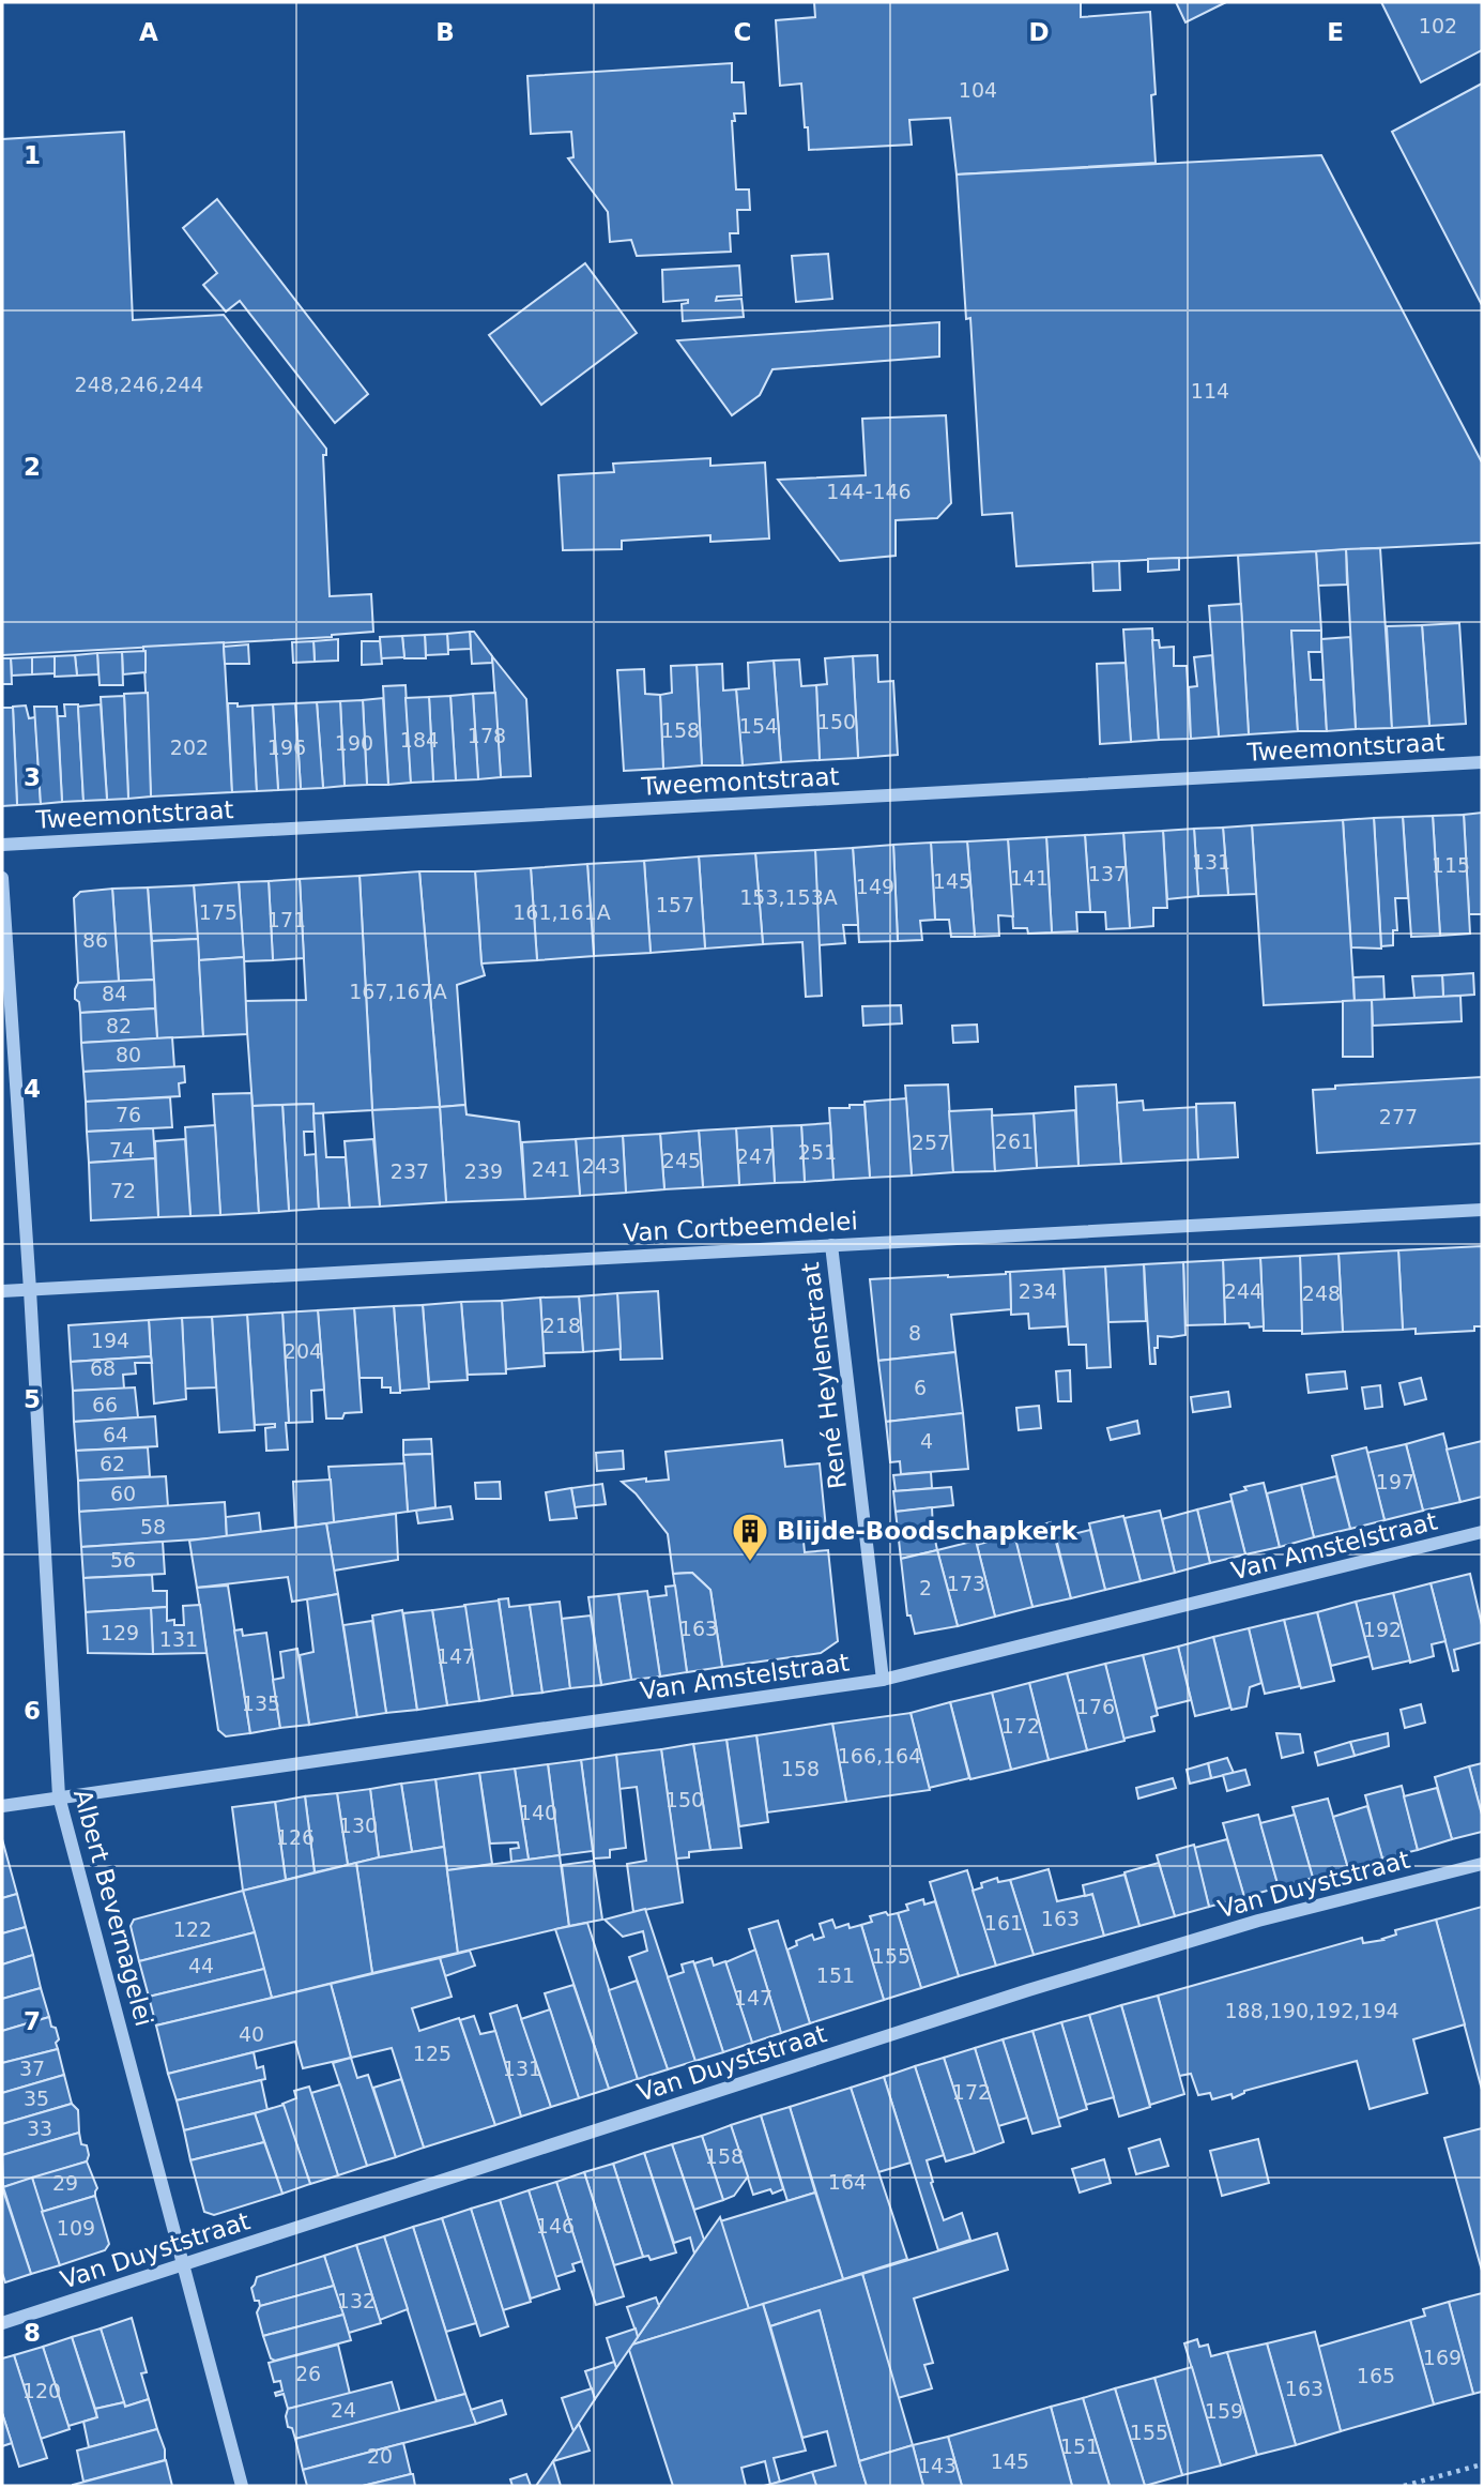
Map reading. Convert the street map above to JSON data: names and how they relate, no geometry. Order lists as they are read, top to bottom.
{
  "streets": {
    "street": [
      "Tweemontstraat",
      "Van Cortbeemdelei",
      "René Heylenstraat",
      "Van Amstelstraat",
      "Van Duyststraat",
      "Albert Bevernagelei"
    ]
  },
  "crossings": [
    ["Van Cortbeemdelei", "René Heylenstraat"],
    ["Van Cortbeemdelei", "Albert Bevernagelei"],
    ["René Heylenstraat", "Van Amstelstraat"],
    ["Van Amstelstraat", "Albert Bevernagelei"],
    ["Van Duyststraat", "Albert Bevernagelei"]
  ],
  "places": {
    "building": ["Blijde-Boodschapkerk"]
  },
  "house_numbers": [
    "102",
    "104",
    "248,246,244",
    "114",
    "144-146",
    "150",
    "154",
    "158",
    "178",
    "184",
    "190",
    "202",
    "196",
    "131",
    "115",
    "137",
    "141",
    "145",
    "149",
    "153,153A",
    "157",
    "175",
    "161,161A",
    "171",
    "86",
    "167,167A",
    "84",
    "82",
    "80",
    "76",
    "277",
    "261",
    "257",
    "74",
    "251",
    "247",
    "245",
    "243",
    "241",
    "237",
    "239",
    "72",
    "234",
    "244",
    "248",
    "218",
    "8",
    "194",
    "204",
    "68",
    "6",
    "66",
    "64",
    "4",
    "62",
    "197",
    "60",
    "58",
    "56",
    "173",
    "2",
    "163",
    "192",
    "129",
    "131",
    "147",
    "135",
    "176",
    "172",
    "166,164",
    "158",
    "150",
    "140",
    "130",
    "126",
    "163",
    "161",
    "122",
    "155",
    "44",
    "151",
    "147",
    "188,190,192,194",
    "40",
    "125",
    "37",
    "131",
    "172",
    "35",
    "33",
    "158",
    "164",
    "29",
    "146",
    "109",
    "132",
    "169",
    "26",
    "165",
    "163",
    "120",
    "24",
    "159",
    "155",
    "151",
    "20",
    "145",
    "143"
  ],
  "grid": {
    "columns": [
      "A",
      "B",
      "C",
      "D",
      "E"
    ],
    "rows": [
      "1",
      "2",
      "3",
      "4",
      "5",
      "6",
      "7",
      "8"
    ]
  }
}
